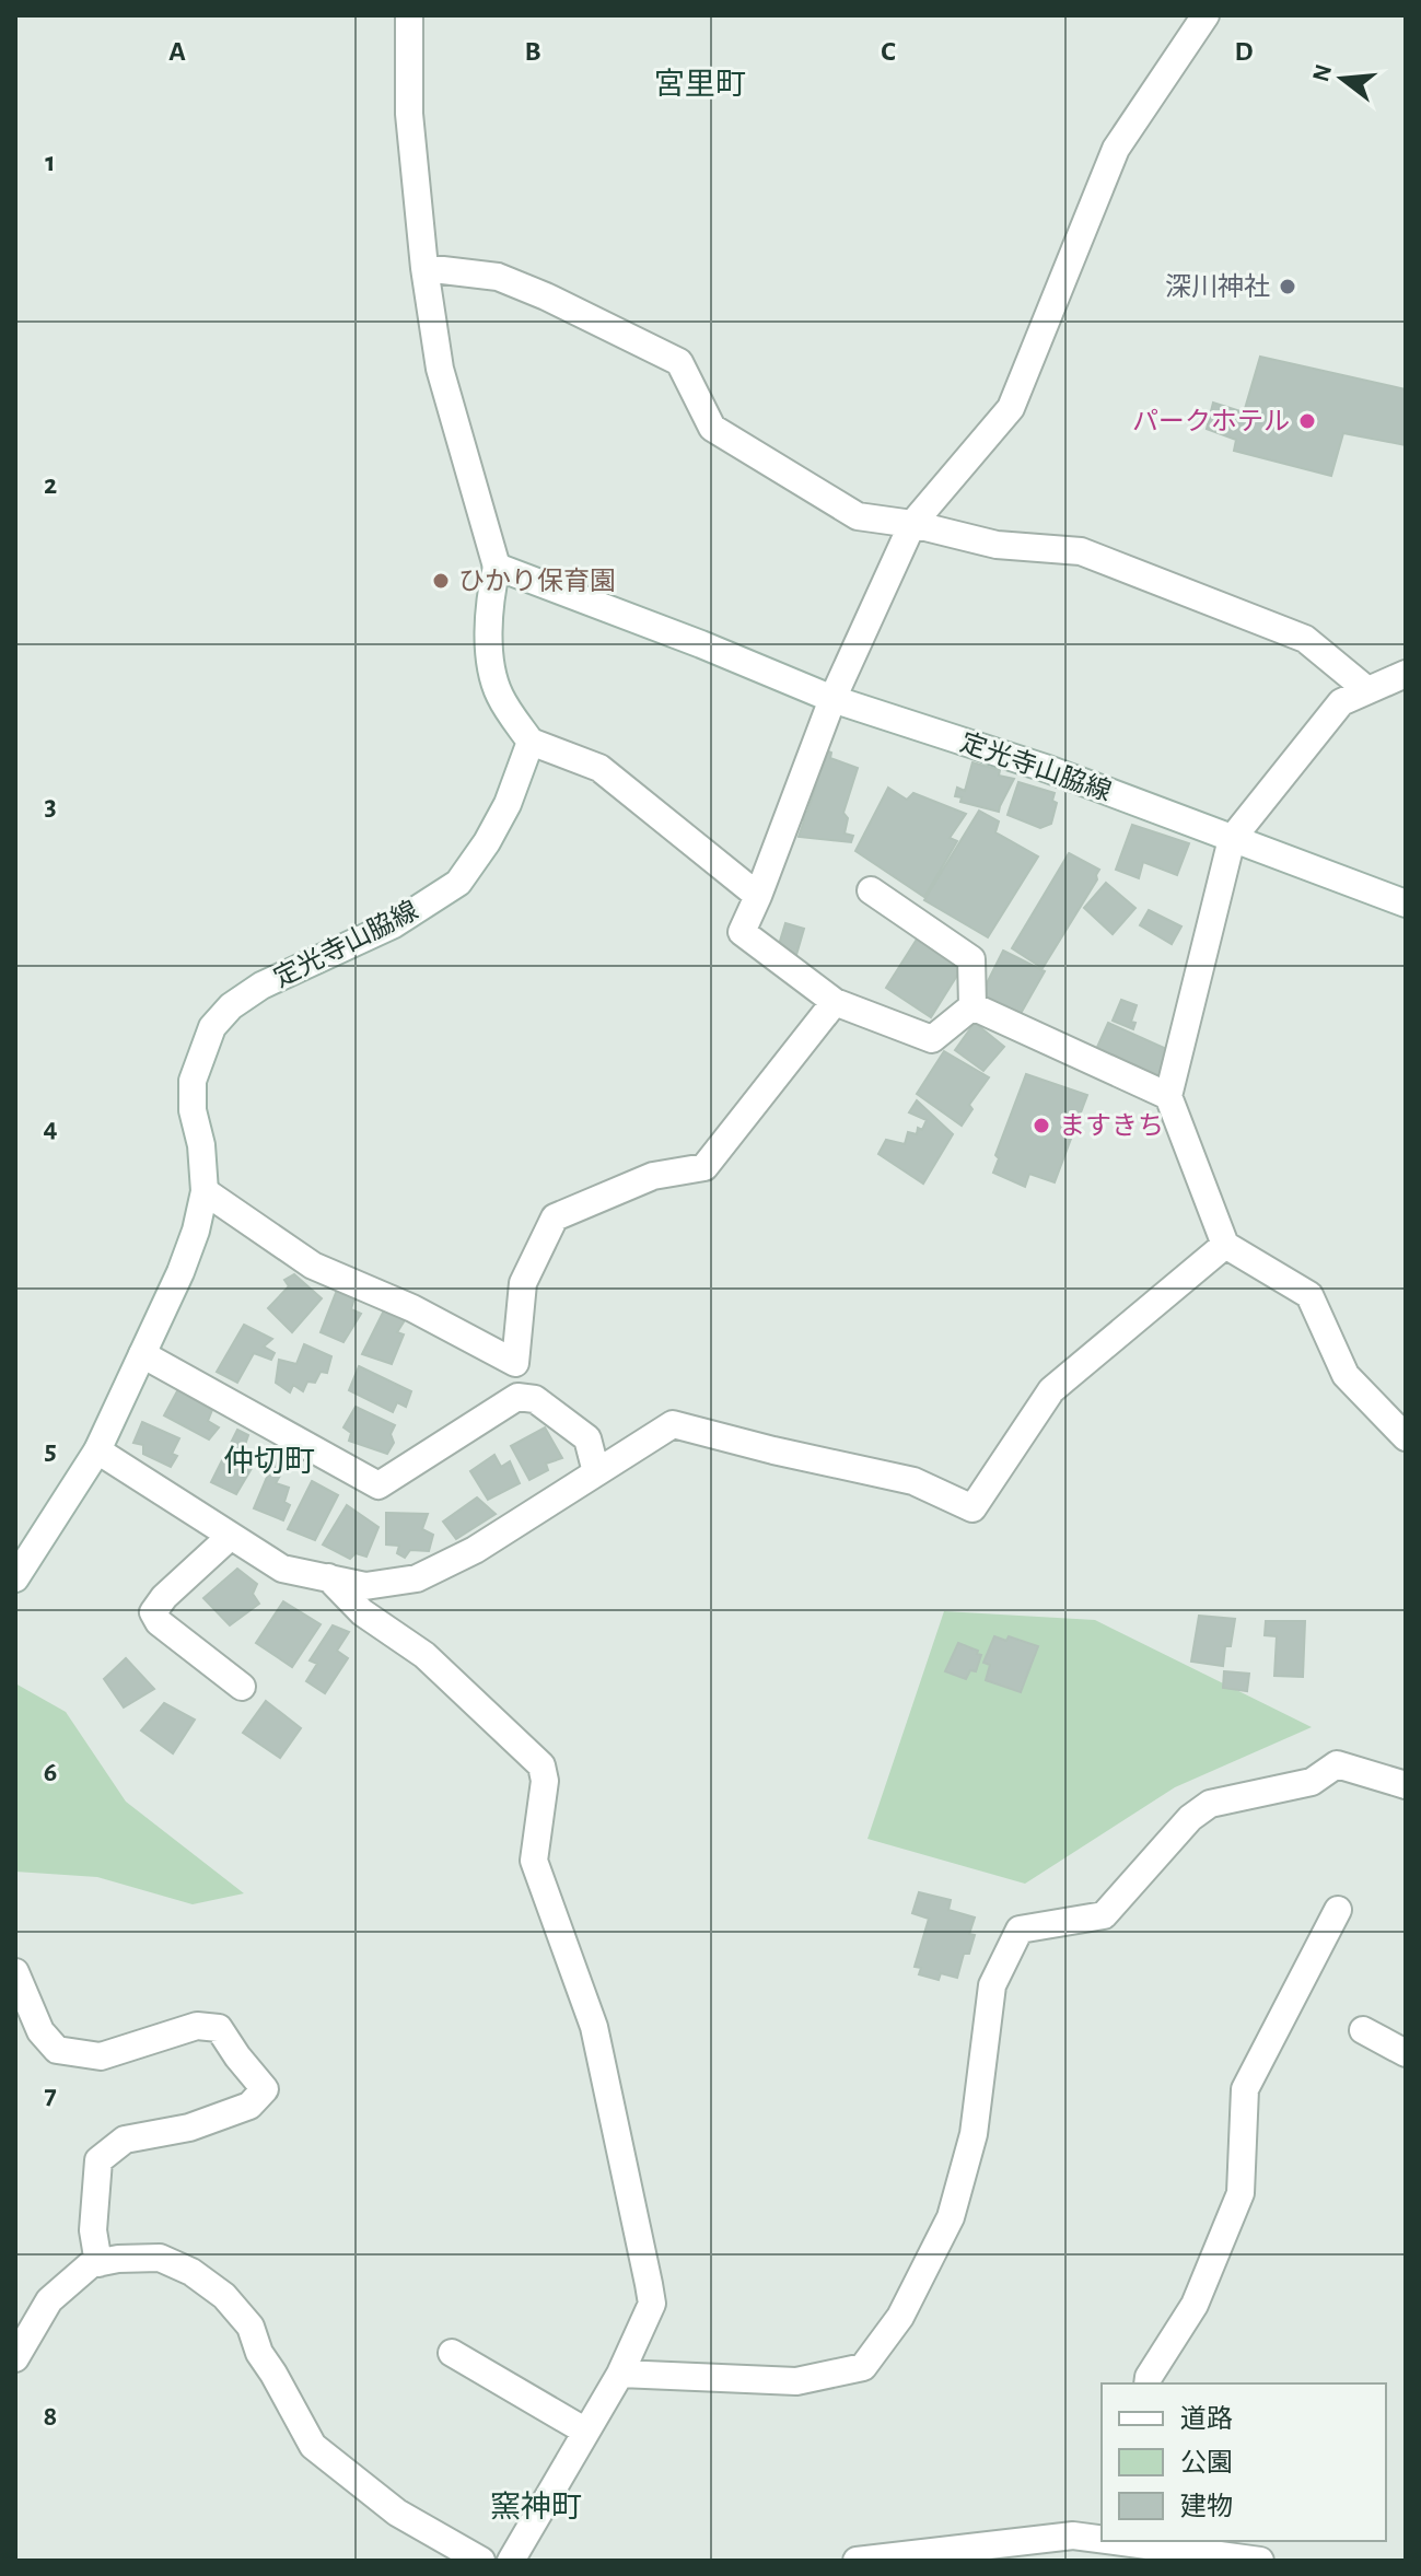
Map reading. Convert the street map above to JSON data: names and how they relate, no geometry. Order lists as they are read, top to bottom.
{
  "streets": {
    "street": ["定光寺山脇線"]
  },
  "districts": ["宮里町", "仲切町", "窯神町"],
  "places": [
    "深川神社",
    "パークホテル",
    "ひかり保育園",
    "ますきち"
  ],
  "legend": ["道路", "公園", "建物"],
  "north": "left",
  "grid": {
    "columns": [
      "A",
      "B",
      "C",
      "D"
    ],
    "rows": [
      "1",
      "2",
      "3",
      "4",
      "5",
      "6",
      "7",
      "8"
    ]
  }
}
